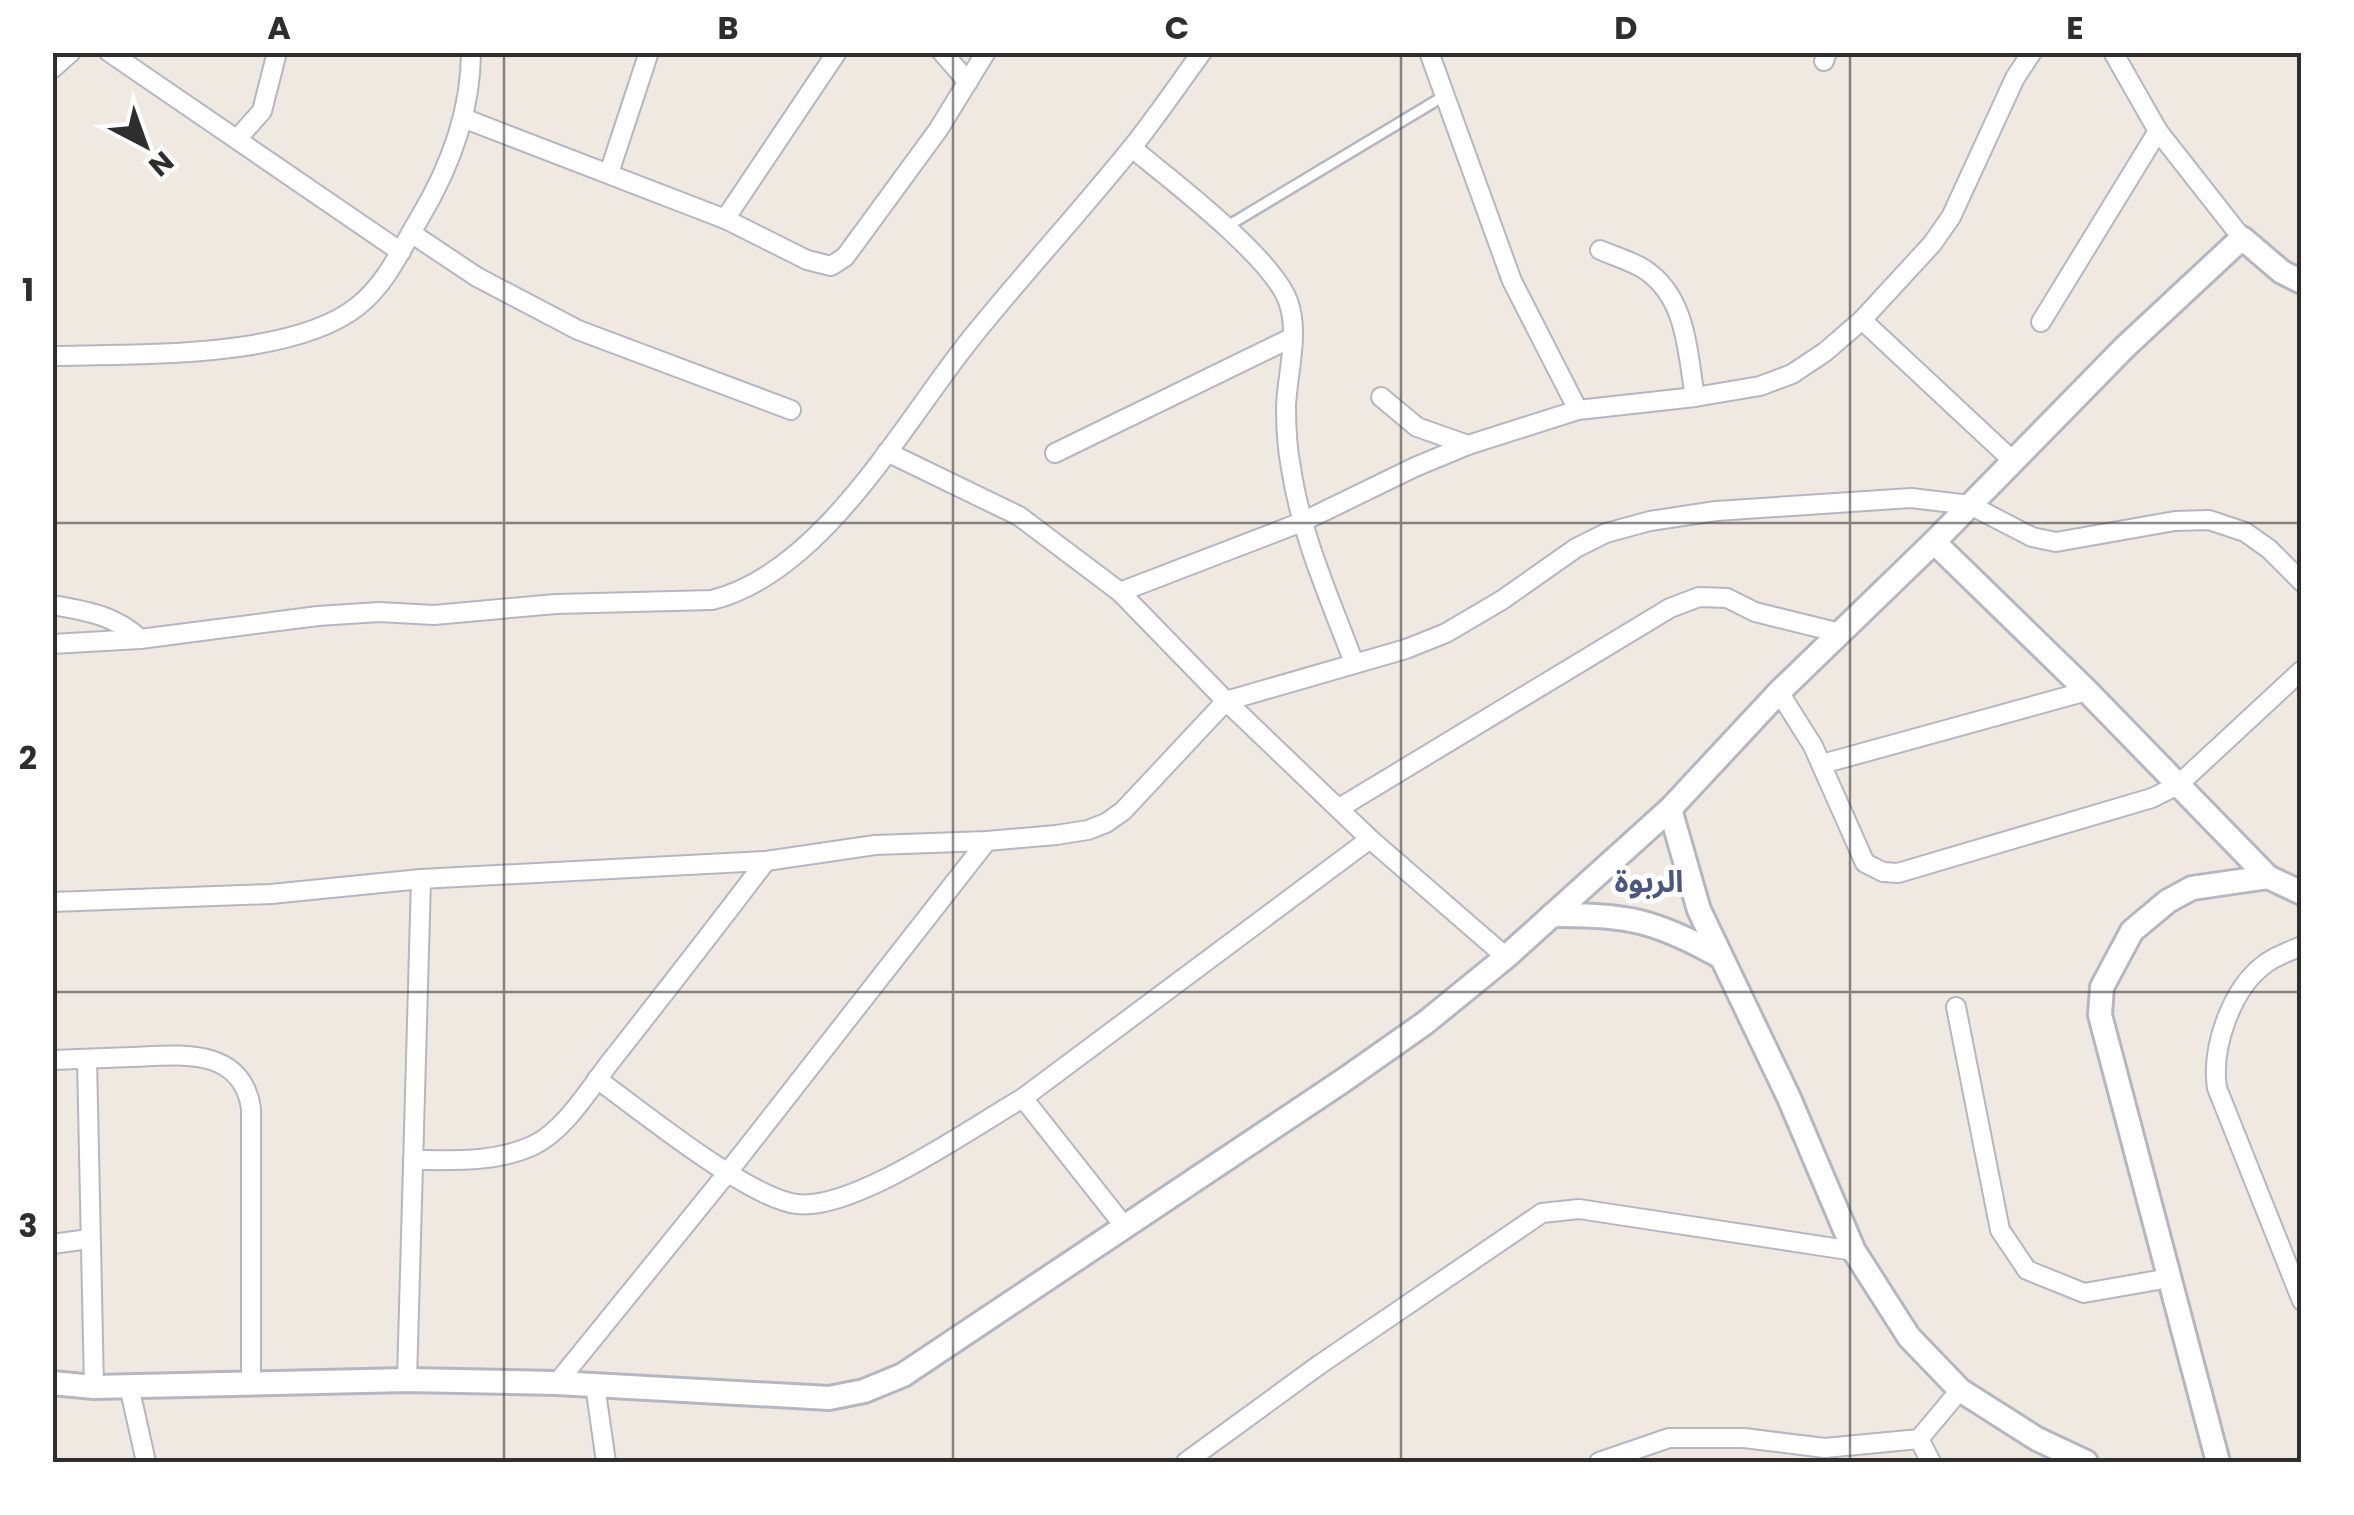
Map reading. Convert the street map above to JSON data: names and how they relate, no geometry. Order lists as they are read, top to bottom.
{
  "districts": ["الربوة"],
  "north": "bottom right",
  "grid": {
    "columns": [
      "A",
      "B",
      "C",
      "D",
      "E"
    ],
    "rows": ["1", "2", "3"]
  }
}
